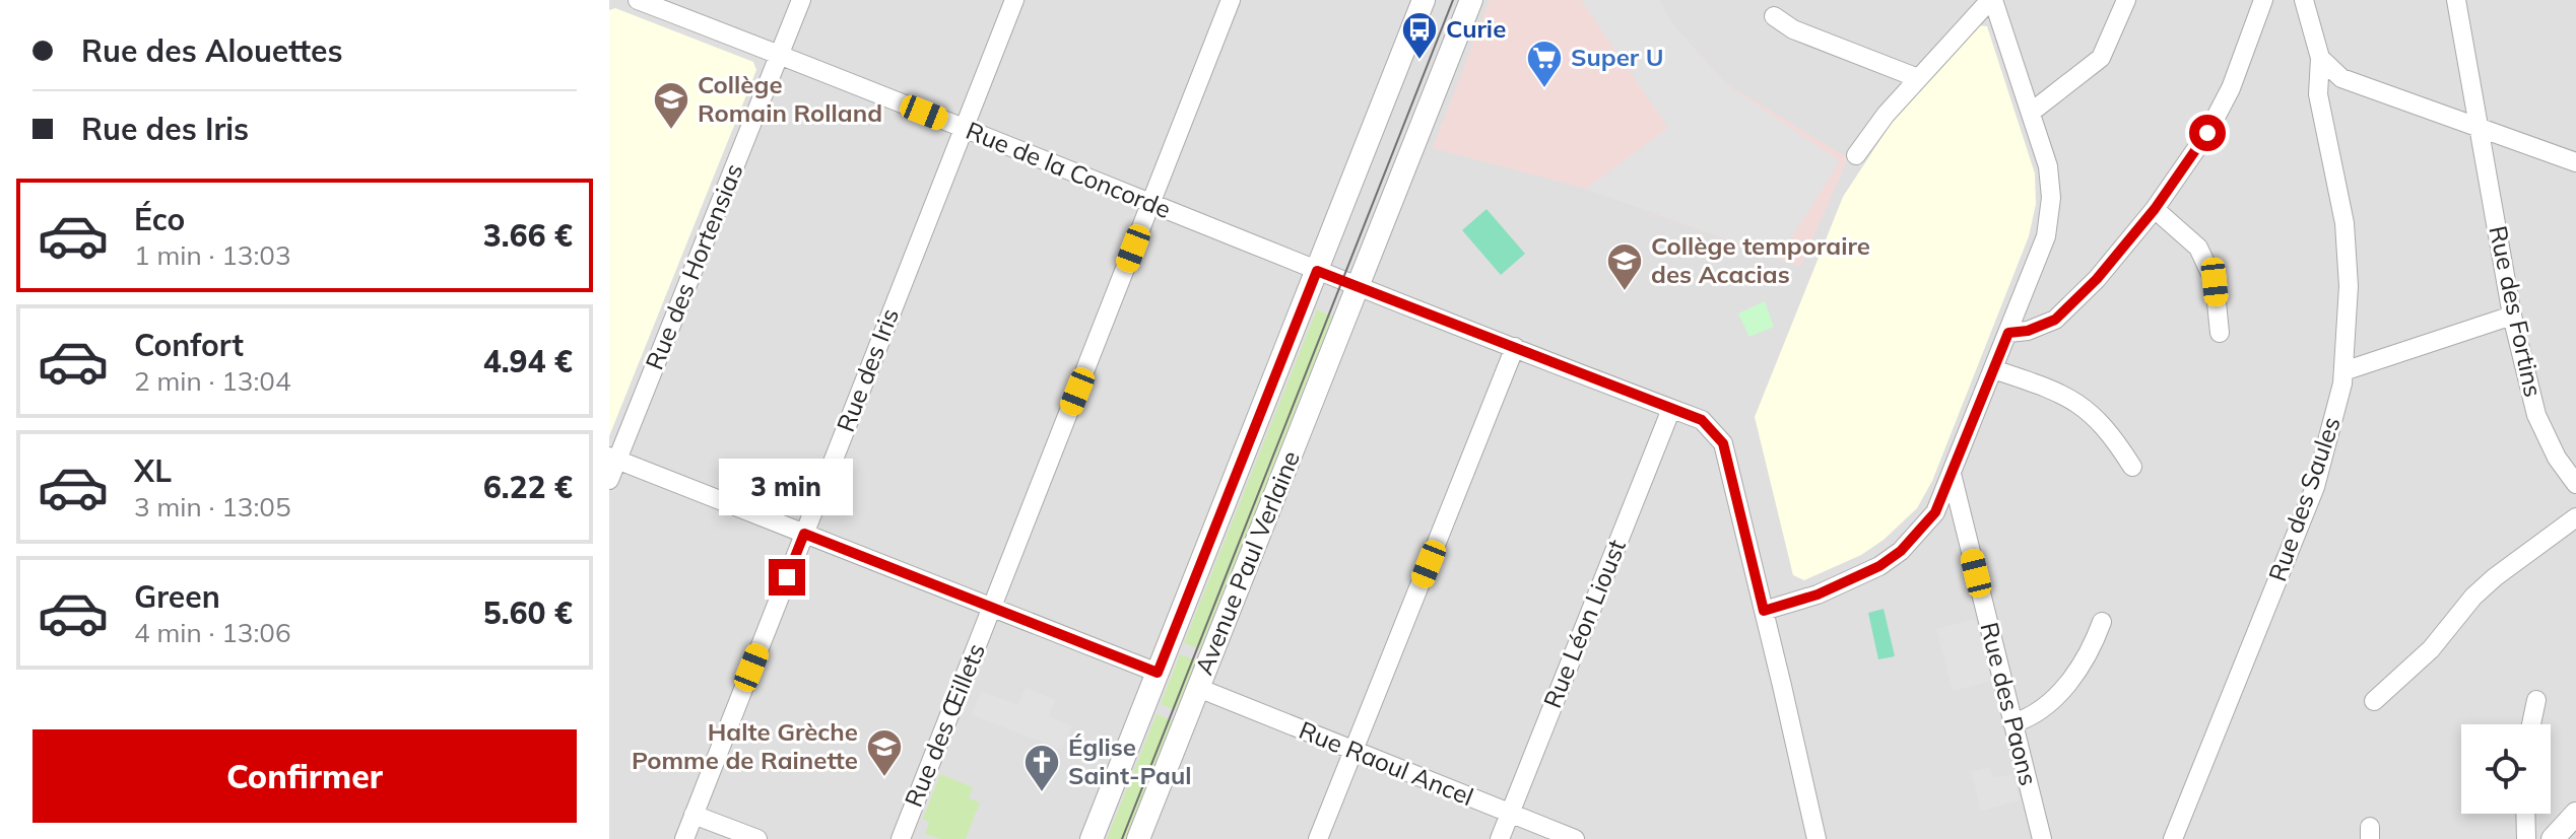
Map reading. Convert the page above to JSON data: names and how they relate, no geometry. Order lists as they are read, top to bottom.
{
  "streets": {
    "street": [
      "Rue de la Concorde",
      "Rue des Hortensias",
      "Rue des Fortins",
      "Rue des Iris",
      "Rue des Saules",
      "Avenue Paul Verlaine",
      "Rue Léon Lioust",
      "Rue des Paons",
      "Rue des Œillets",
      "Rue Raoul Ancel"
    ]
  },
  "crossings": [
    ["Rue de la Concorde", "Rue des Hortensias"],
    ["Rue de la Concorde", "Rue des Iris"],
    ["Rue de la Concorde", "Avenue Paul Verlaine"],
    ["Rue de la Concorde", "Rue des Œillets"],
    ["Avenue Paul Verlaine", "Rue Raoul Ancel"],
    ["Rue Léon Lioust", "Rue Raoul Ancel"]
  ],
  "places": {
    "bus stop": ["Curie"],
    "supermarket": ["Super U"],
    "school or university": ["Collège Romain Rolland", "Collège temporaire des Acacias", "Halte Grèche Pomme de Rainette"],
    "church": ["Église Saint-Paul"]
  },
  "page": {
    "banner": ["Rue des Alouettes", "Rue des Iris"],
    "list": [
      {
        "name": "Éco",
        "note": "1 min · 13:03",
        "value": "3.66 €"
      },
      {
        "name": "Confort",
        "note": "2 min · 13:04",
        "value": "4.94 €"
      },
      {
        "name": "XL",
        "note": "3 min · 13:05",
        "value": "6.22 €"
      },
      {
        "name": "Green",
        "note": "4 min · 13:06",
        "value": "5.60 €"
      }
    ],
    "bubble": "3 min",
    "buttons": "Confirmer"
  }
}
